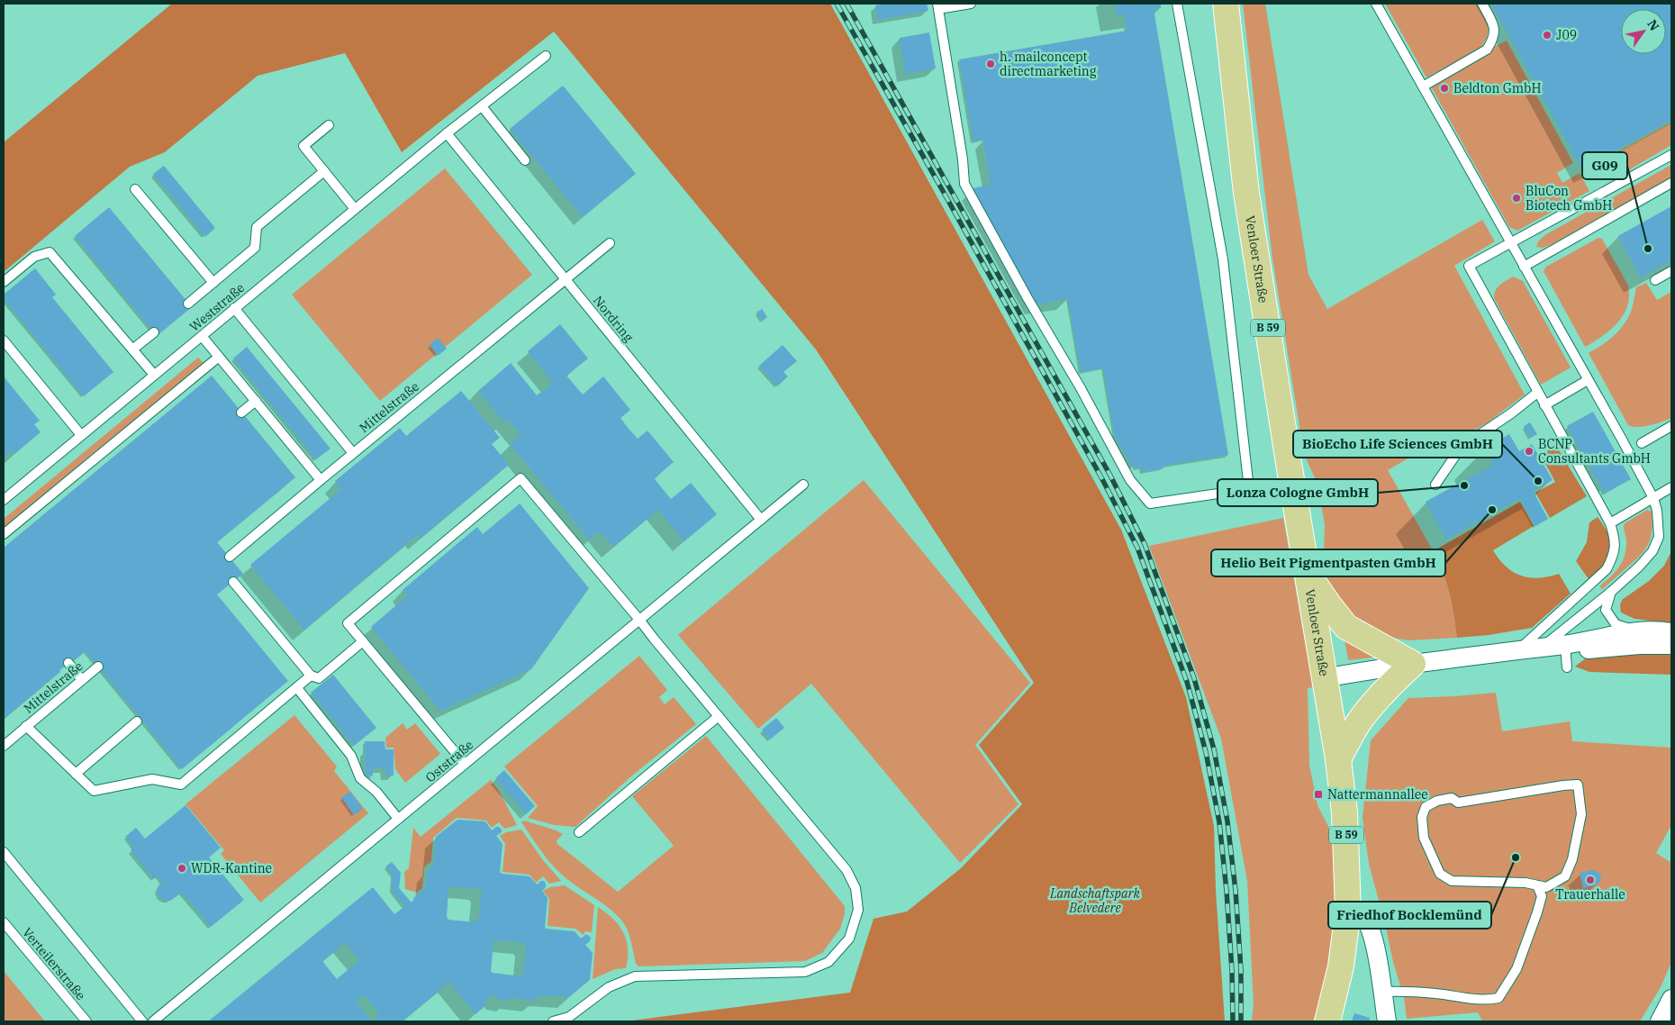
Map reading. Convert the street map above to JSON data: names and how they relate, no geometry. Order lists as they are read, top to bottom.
{
  "streets": {
    "main road": ["Venloer Straße", "B 59"],
    "lane": [
      "Weststraße",
      "Nordring",
      "Mittelstraße",
      "Oststraße",
      "Verteilerstraße"
    ]
  },
  "crossings": [
    ["Weststraße", "Nordring"],
    ["Nordring", "Mittelstraße"],
    ["Nordring", "Oststraße"]
  ],
  "parks": ["Landschaftspark Belvedere"],
  "places": {
    "other": [
      "J09",
      "h. mailconcept directmarketing",
      "Beldton GmbH",
      "BluCon Biotech GmbH",
      "G09",
      "BCNP Consultants GmbH",
      "BioEcho Life Sciences GmbH",
      "Lonza Cologne GmbH",
      "Helio Beit Pigmentpasten GmbH",
      "Friedhof Bocklemünd",
      "WDR-Kantine",
      "Trauerhalle"
    ],
    "transit": ["Nattermannallee"]
  },
  "north": "top right"
}
